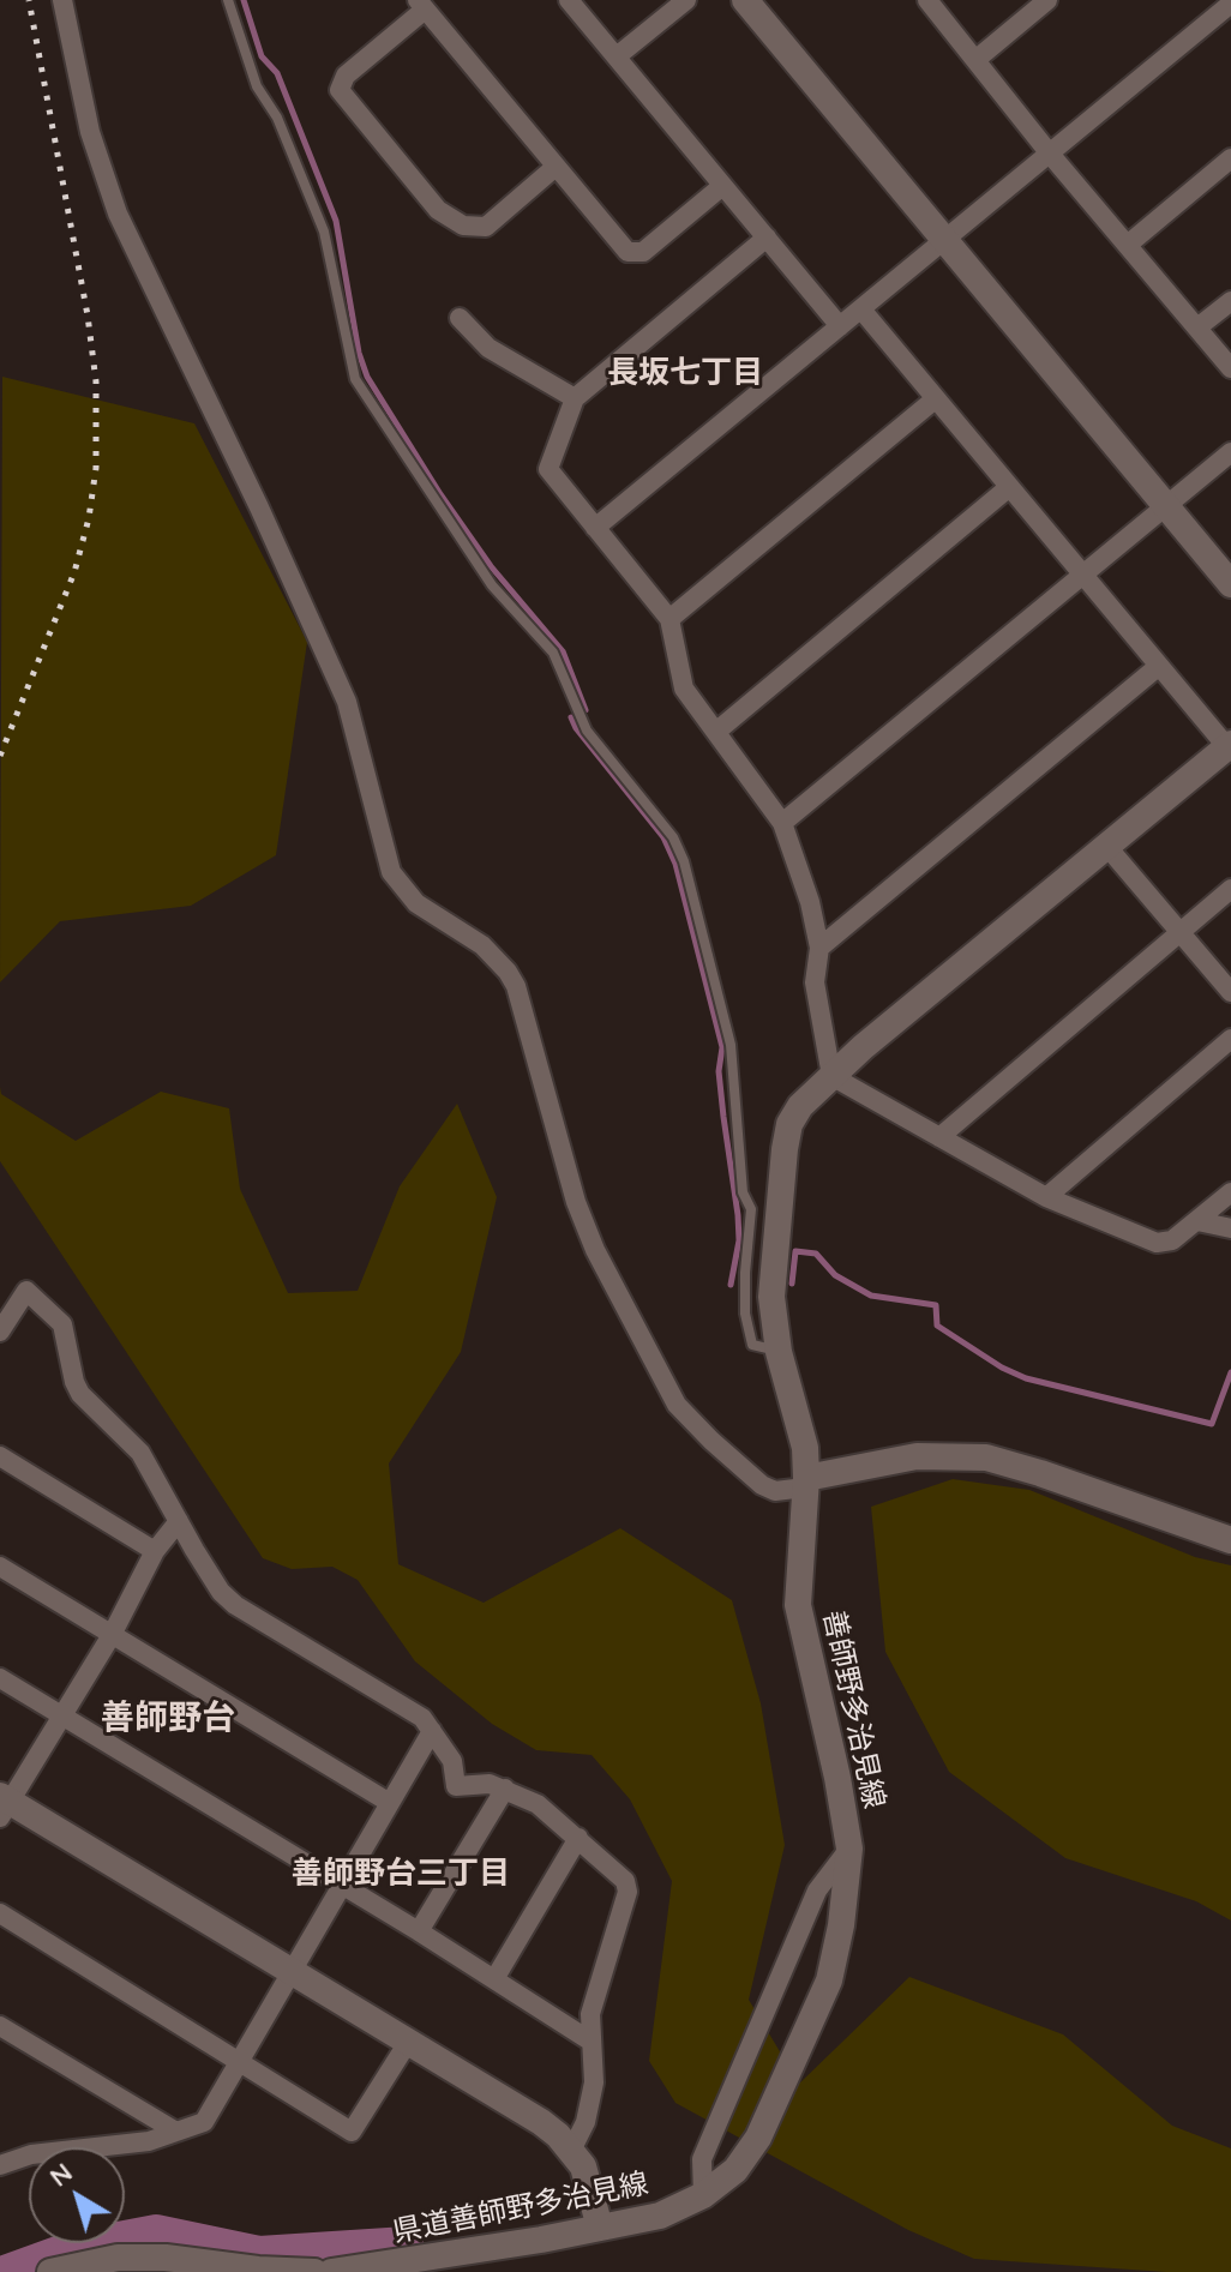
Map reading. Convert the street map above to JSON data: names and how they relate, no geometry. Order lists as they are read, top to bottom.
{
  "streets": {
    "street": ["善師野多治見線", "県道善師野多治見線"]
  },
  "crossings": [
    ["善師野多治見線", "県道善師野多治見線"]
  ],
  "districts": ["長坂七丁目", "善師野台", "善師野台三丁目"],
  "north": "top left"
}
